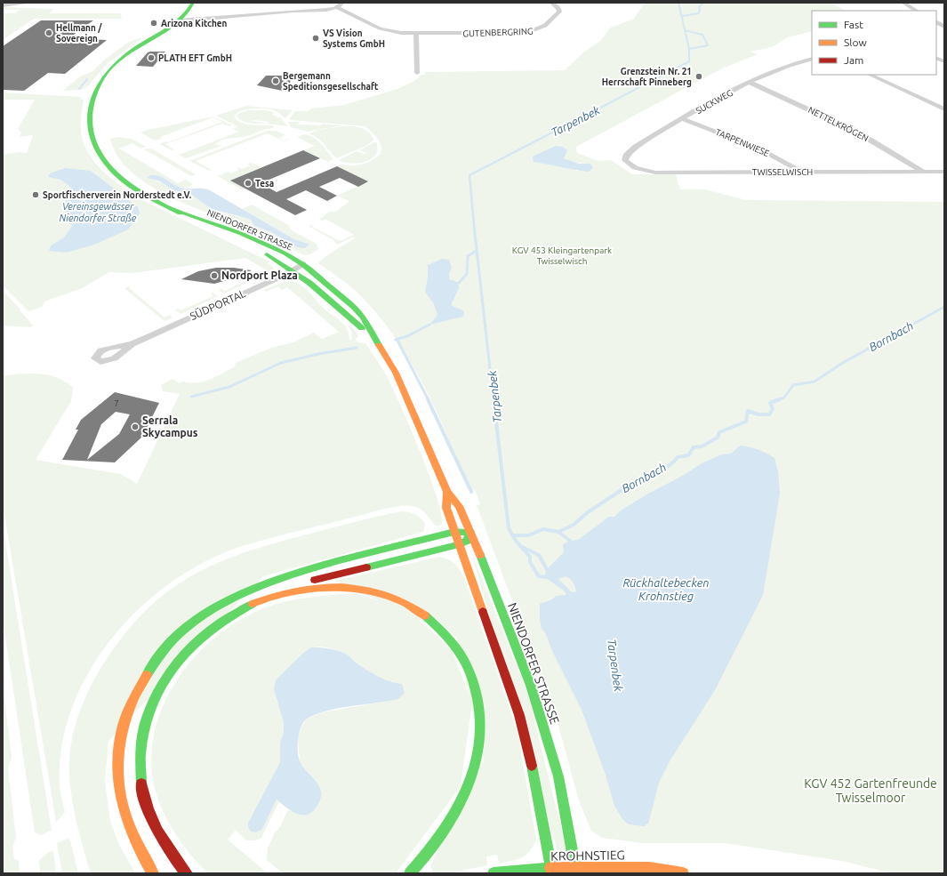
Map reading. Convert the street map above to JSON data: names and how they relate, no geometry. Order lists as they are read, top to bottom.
{
  "streets": {
    "main road": ["NIENDORFER STRASSE", "KROHNSTIEG"],
    "street": [
      "GUTENBERGRING",
      "SUCKWEG",
      "NETTELKRÖGEN",
      "TARPENWIESE",
      "TWISSELWISCH",
      "SÜDPORTAL"
    ]
  },
  "crossings": [
    ["GUTENBERGRING", "NIENDORFER STRASSE"],
    ["SUCKWEG", "NETTELKRÖGEN"],
    ["SUCKWEG", "TARPENWIESE"],
    ["SUCKWEG", "TWISSELWISCH"],
    ["NETTELKRÖGEN", "TWISSELWISCH"],
    ["TARPENWIESE", "TWISSELWISCH"],
    ["NIENDORFER STRASSE", "SÜDPORTAL"],
    ["NIENDORFER STRASSE", "KROHNSTIEG"]
  ],
  "water": [
    "Tarpenbek",
    "Vereinsgewässer Niendorfer Straße",
    "Bornbach",
    "Rückhaltebecken Krohnstieg"
  ],
  "parks": ["KGV 453 Kleingartenpark Twisselwisch", "KGV 452 Gartenfreunde Twisselmoor"],
  "places": [
    "Arizona Kitchen",
    "Hellmann / Sovereign",
    "VS Vision Systems GmbH",
    "PLATH EFT GmbH",
    "Grenzstein Nr. 21 Herrschaft Pinneberg",
    "Bergemann Speditionsgesellschaft",
    "Tesa",
    "Sportfischerverein Norderstedt e.V.",
    "Nordport Plaza",
    "Serrala Skycampus"
  ],
  "house_numbers": ["7"],
  "legend": ["Fast", "Slow", "Jam"]
}
